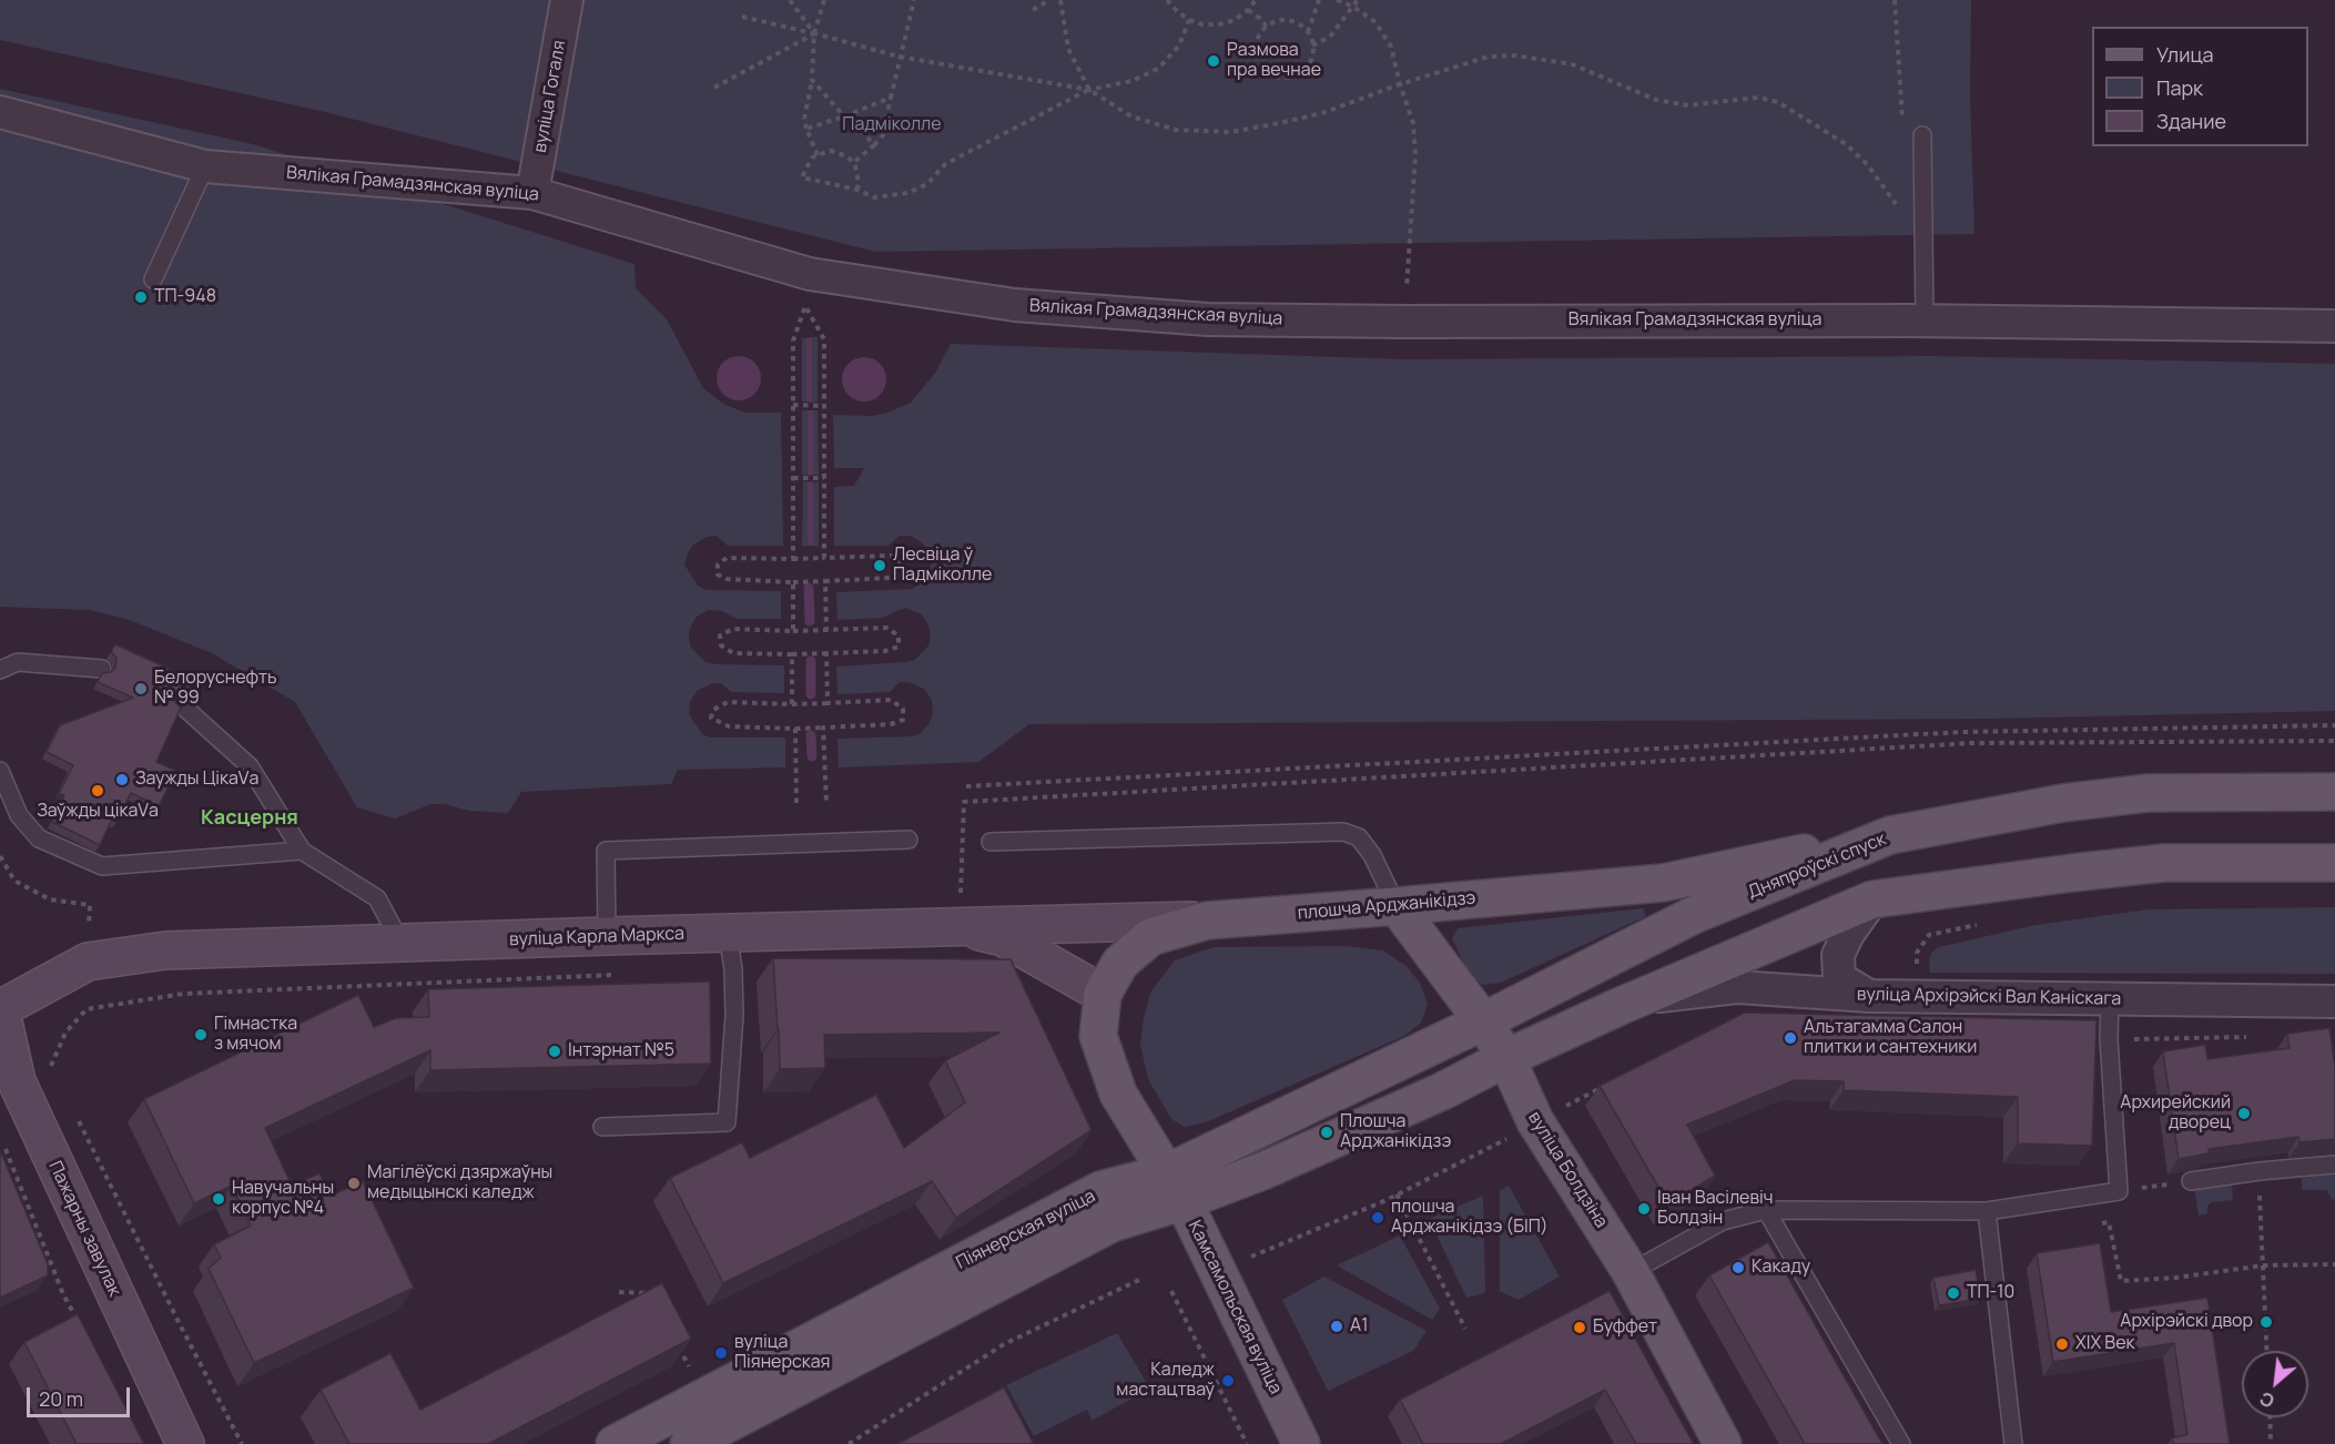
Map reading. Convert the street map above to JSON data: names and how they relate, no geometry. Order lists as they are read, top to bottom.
{
  "streets": {
    "main road": [
      "Дняпроўскі спуск",
      "плошча Арджанікідзэ",
      "вуліца Карла Маркса",
      "вуліца Болдзіна",
      "Пажарны завулак",
      "Піянерская вуліца",
      "Камсамольская вуліца"
    ],
    "street": ["вуліца Гогаля", "Вялікая Грамадзянская вуліца", "вуліца Архірэйскі Вал Каніскага"]
  },
  "crossings": [
    ["вуліца Гогаля", "Вялікая Грамадзянская вуліца"],
    ["Дняпроўскі спуск", "плошча Арджанікідзэ"],
    ["Дняпроўскі спуск", "вуліца Болдзіна"],
    ["Дняпроўскі спуск", "Піянерская вуліца"],
    ["плошча Арджанікідзэ", "вуліца Карла Маркса"],
    ["плошча Арджанікідзэ", "вуліца Болдзіна"],
    ["плошча Арджанікідзэ", "Піянерская вуліца"],
    ["плошча Арджанікідзэ", "Камсамольская вуліца"],
    ["вуліца Карла Маркса", "Пажарны завулак"],
    ["вуліца Болдзіна", "Піянерская вуліца"],
    ["Піянерская вуліца", "Камсамольская вуліца"]
  ],
  "districts": ["Касцерня"],
  "parks": ["Падміколле"],
  "places": [
    "Размова пра вечнае",
    "ТП-948",
    "Лесвіца ў Падміколле",
    "Белоруснефть № 99",
    "Заужды ЦікаVа",
    "Заўжды цікаVа",
    "Гімнастка з мячом",
    "Альтагамма Салон плитки и сантехники",
    "Інтэрнат №5",
    "Архирейский дворец",
    "Плошча Арджанікідзэ",
    "Магілёўскі дзяржаўны медыцынскі каледж",
    "Навучальны корпус №4",
    "Іван Васілевіч Болдзін",
    "плошча Арджанікідзэ (БІП)",
    "Какаду",
    "ТП-10",
    "Архірэйскі двор",
    "A1",
    "Буффет",
    "XIX Век",
    "вуліца Піянерская",
    "Каледж мастацтваў"
  ],
  "legend": ["Улица", "Парк", "Здание"],
  "scale_bar": "20 m",
  "north": "bottom left"
}
